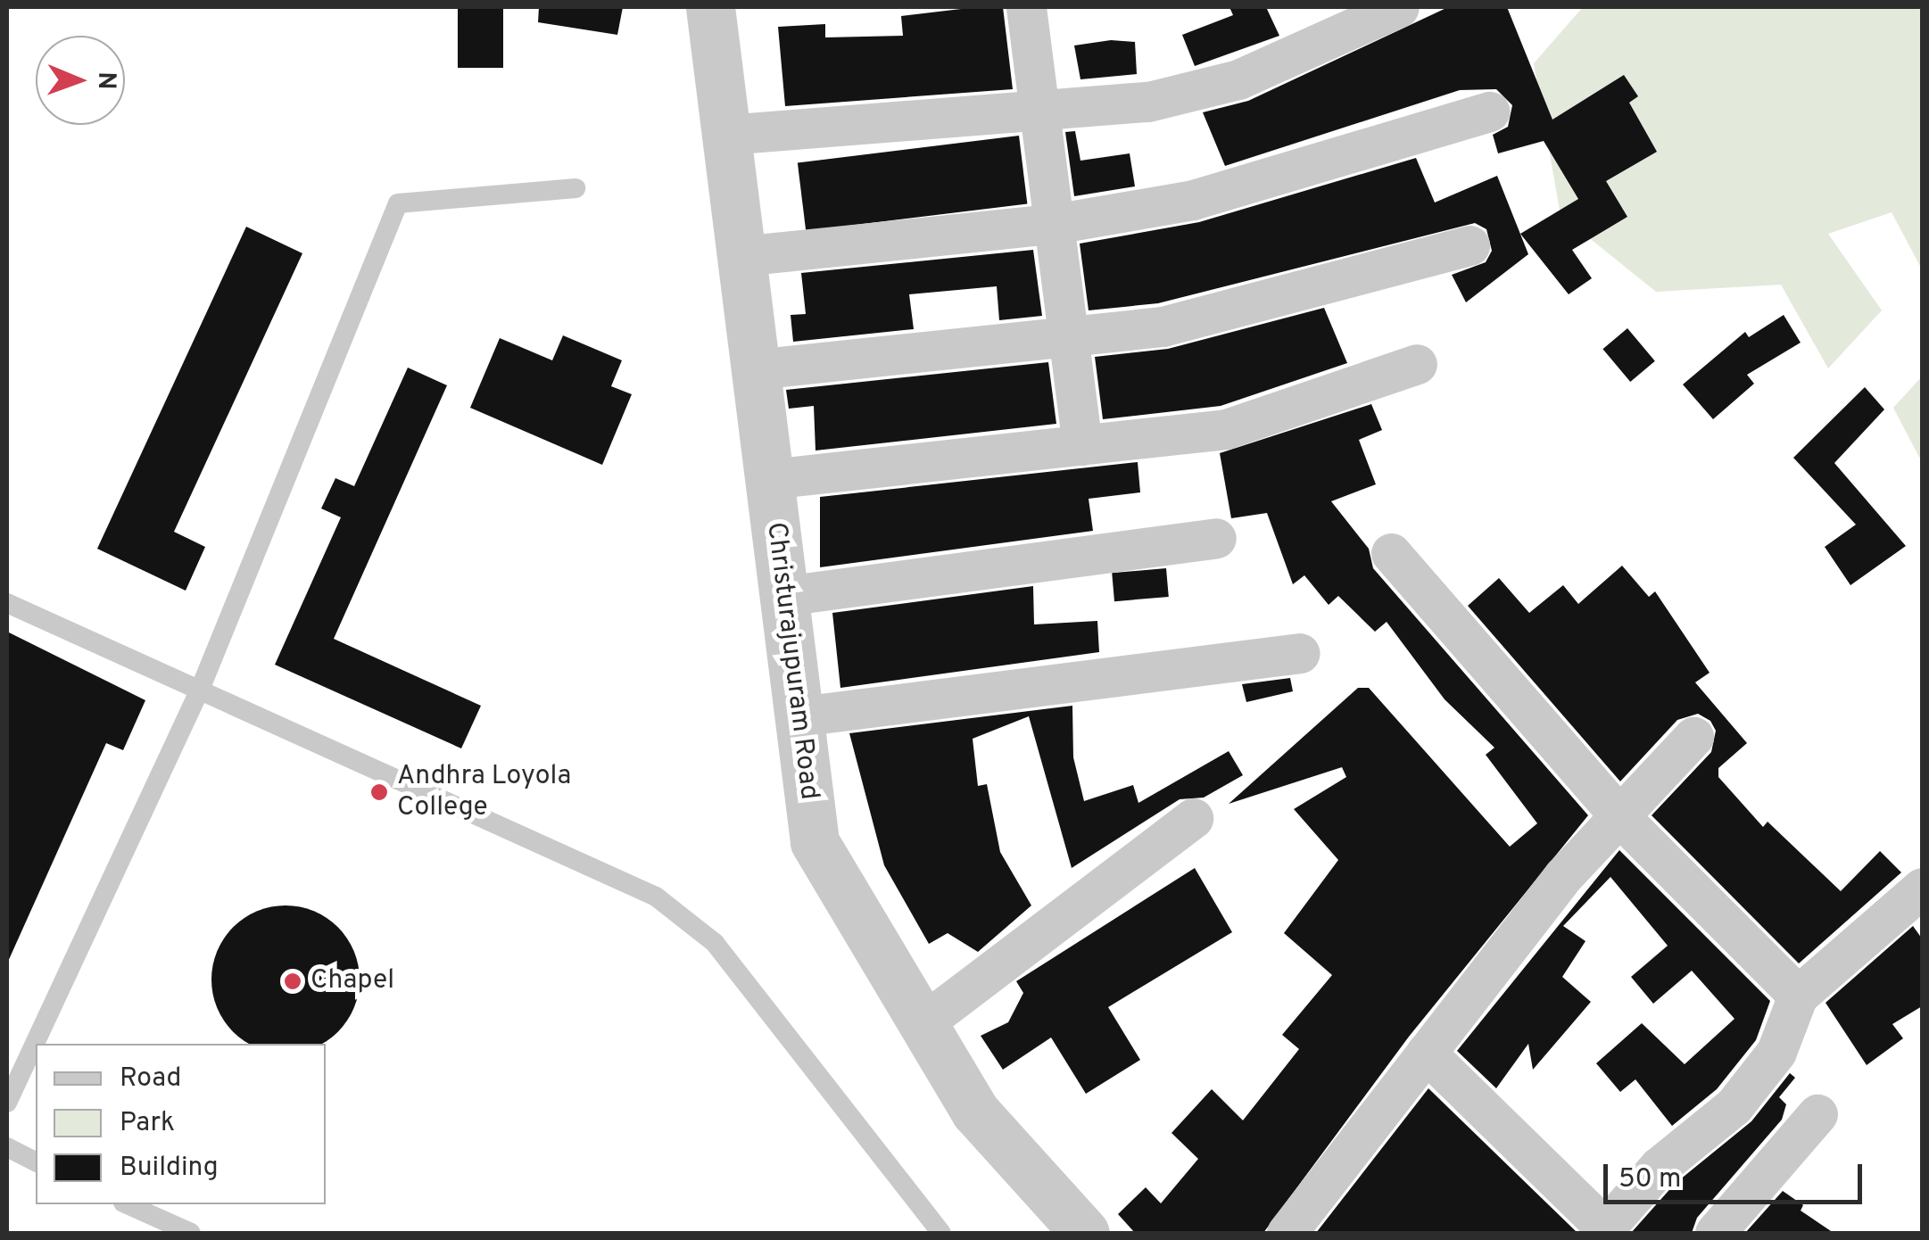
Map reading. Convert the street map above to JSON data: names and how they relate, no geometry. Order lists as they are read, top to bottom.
{
  "streets": {
    "street": ["Christurajupuram Road"]
  },
  "places": ["Andhra Loyola College", "Chapel"],
  "legend": ["Road", "Park", "Building"],
  "scale_bar": "50 m",
  "north": "right"
}
